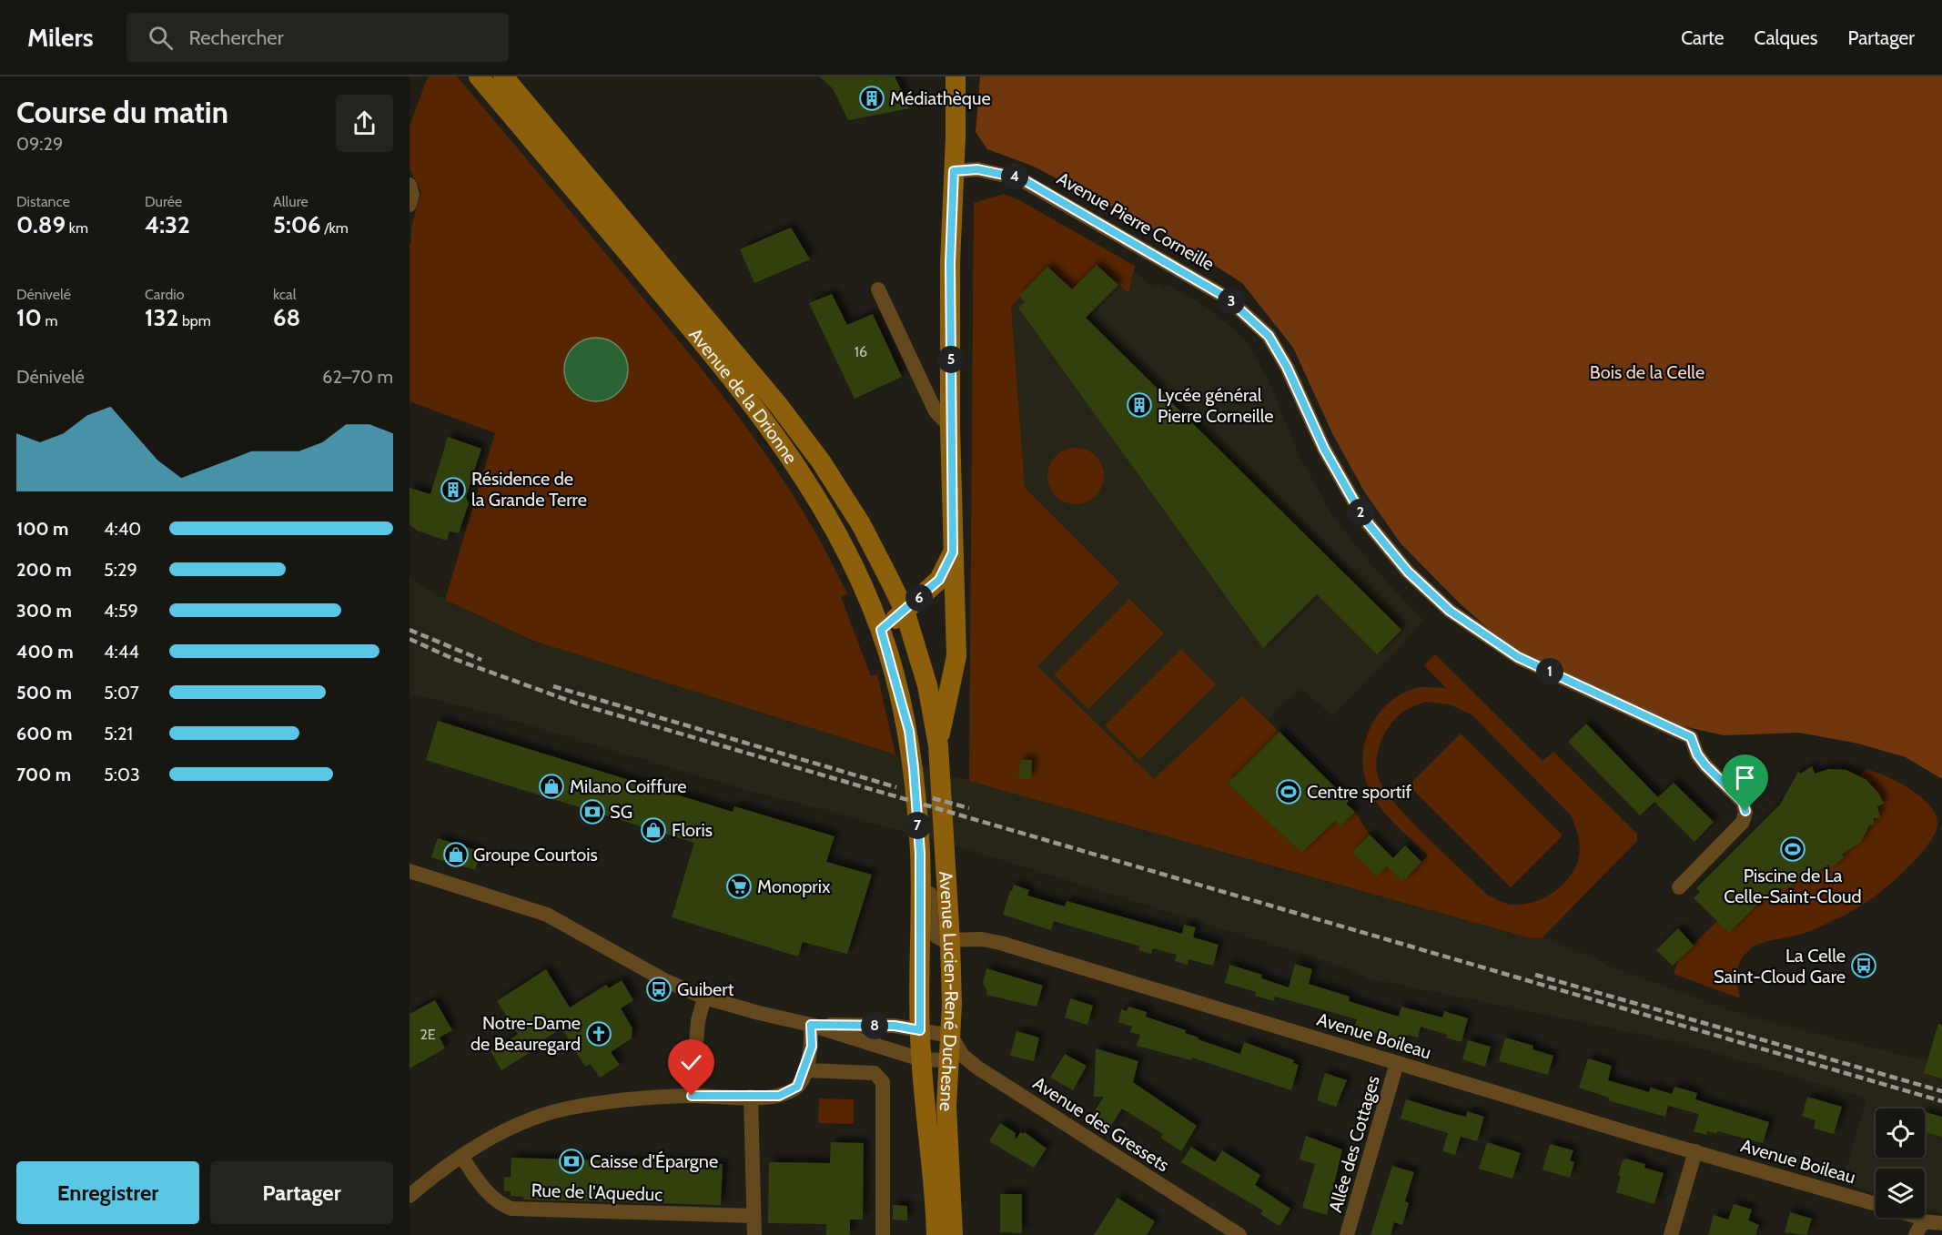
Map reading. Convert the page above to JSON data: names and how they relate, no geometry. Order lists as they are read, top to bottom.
{
  "streets": {
    "main road": ["Avenue de la Drionne", "Avenue Lucien-René Duchesne"],
    "street": [
      "Avenue Pierre Corneille",
      "Avenue Boileau",
      "Avenue des Gressets",
      "Allée des Cottages",
      "Rue de l'Aqueduc"
    ]
  },
  "crossings": [
    ["Avenue de la Drionne", "Avenue Lucien-René Duchesne"],
    ["Avenue Lucien-René Duchesne", "Avenue Boileau"],
    ["Avenue Lucien-René Duchesne", "Avenue des Gressets"],
    ["Avenue Boileau", "Allée des Cottages"]
  ],
  "parks": ["Bois de la Celle"],
  "places": {
    "building": ["Médiathèque", "Lycée général Pierre Corneille", "Résidence de la Grande Terre"],
    "shop": ["Milano Coiffure", "Floris", "Groupe Courtois"],
    "sports": ["Centre sportif", "Piscine de La Celle-Saint-Cloud"],
    "bank": ["SG", "Caisse d'Épargne"],
    "supermarket": ["Monoprix"],
    "bus stop": ["La Celle Saint-Cloud Gare", "Guibert"],
    "church": ["Notre-Dame de Beauregard"]
  },
  "house_numbers": ["16", "2E"],
  "page": {
    "header": "Milers",
    "search": "Rechercher",
    "nav": ["Carte", "Calques", "Partager"],
    "heading": ["Course du matin", "09:29"],
    "pins": [
      "4",
      "3",
      "5",
      "2",
      "6",
      "1",
      "7",
      "8"
    ],
    "stats": [
      ["Distance", "0.89 km"],
      ["Durée", "4:32"],
      ["Allure", "5:06 /km"],
      ["Dénivelé", "10 m"],
      ["Cardio", "132 bpm"],
      ["kcal", "68"]
    ],
    "chart": ["Dénivelé", "62–70 m"],
    "list": [
      {
        "name": "100 m",
        "note": "4:40"
      },
      {
        "name": "200 m",
        "note": "5:29"
      },
      {
        "name": "300 m",
        "note": "4:59"
      },
      {
        "name": "400 m",
        "note": "4:44"
      },
      {
        "name": "500 m",
        "note": "5:07"
      },
      {
        "name": "600 m",
        "note": "5:21"
      },
      {
        "name": "700 m",
        "note": "5:03"
      }
    ],
    "buttons": ["Enregistrer", "Partager"]
  }
}
